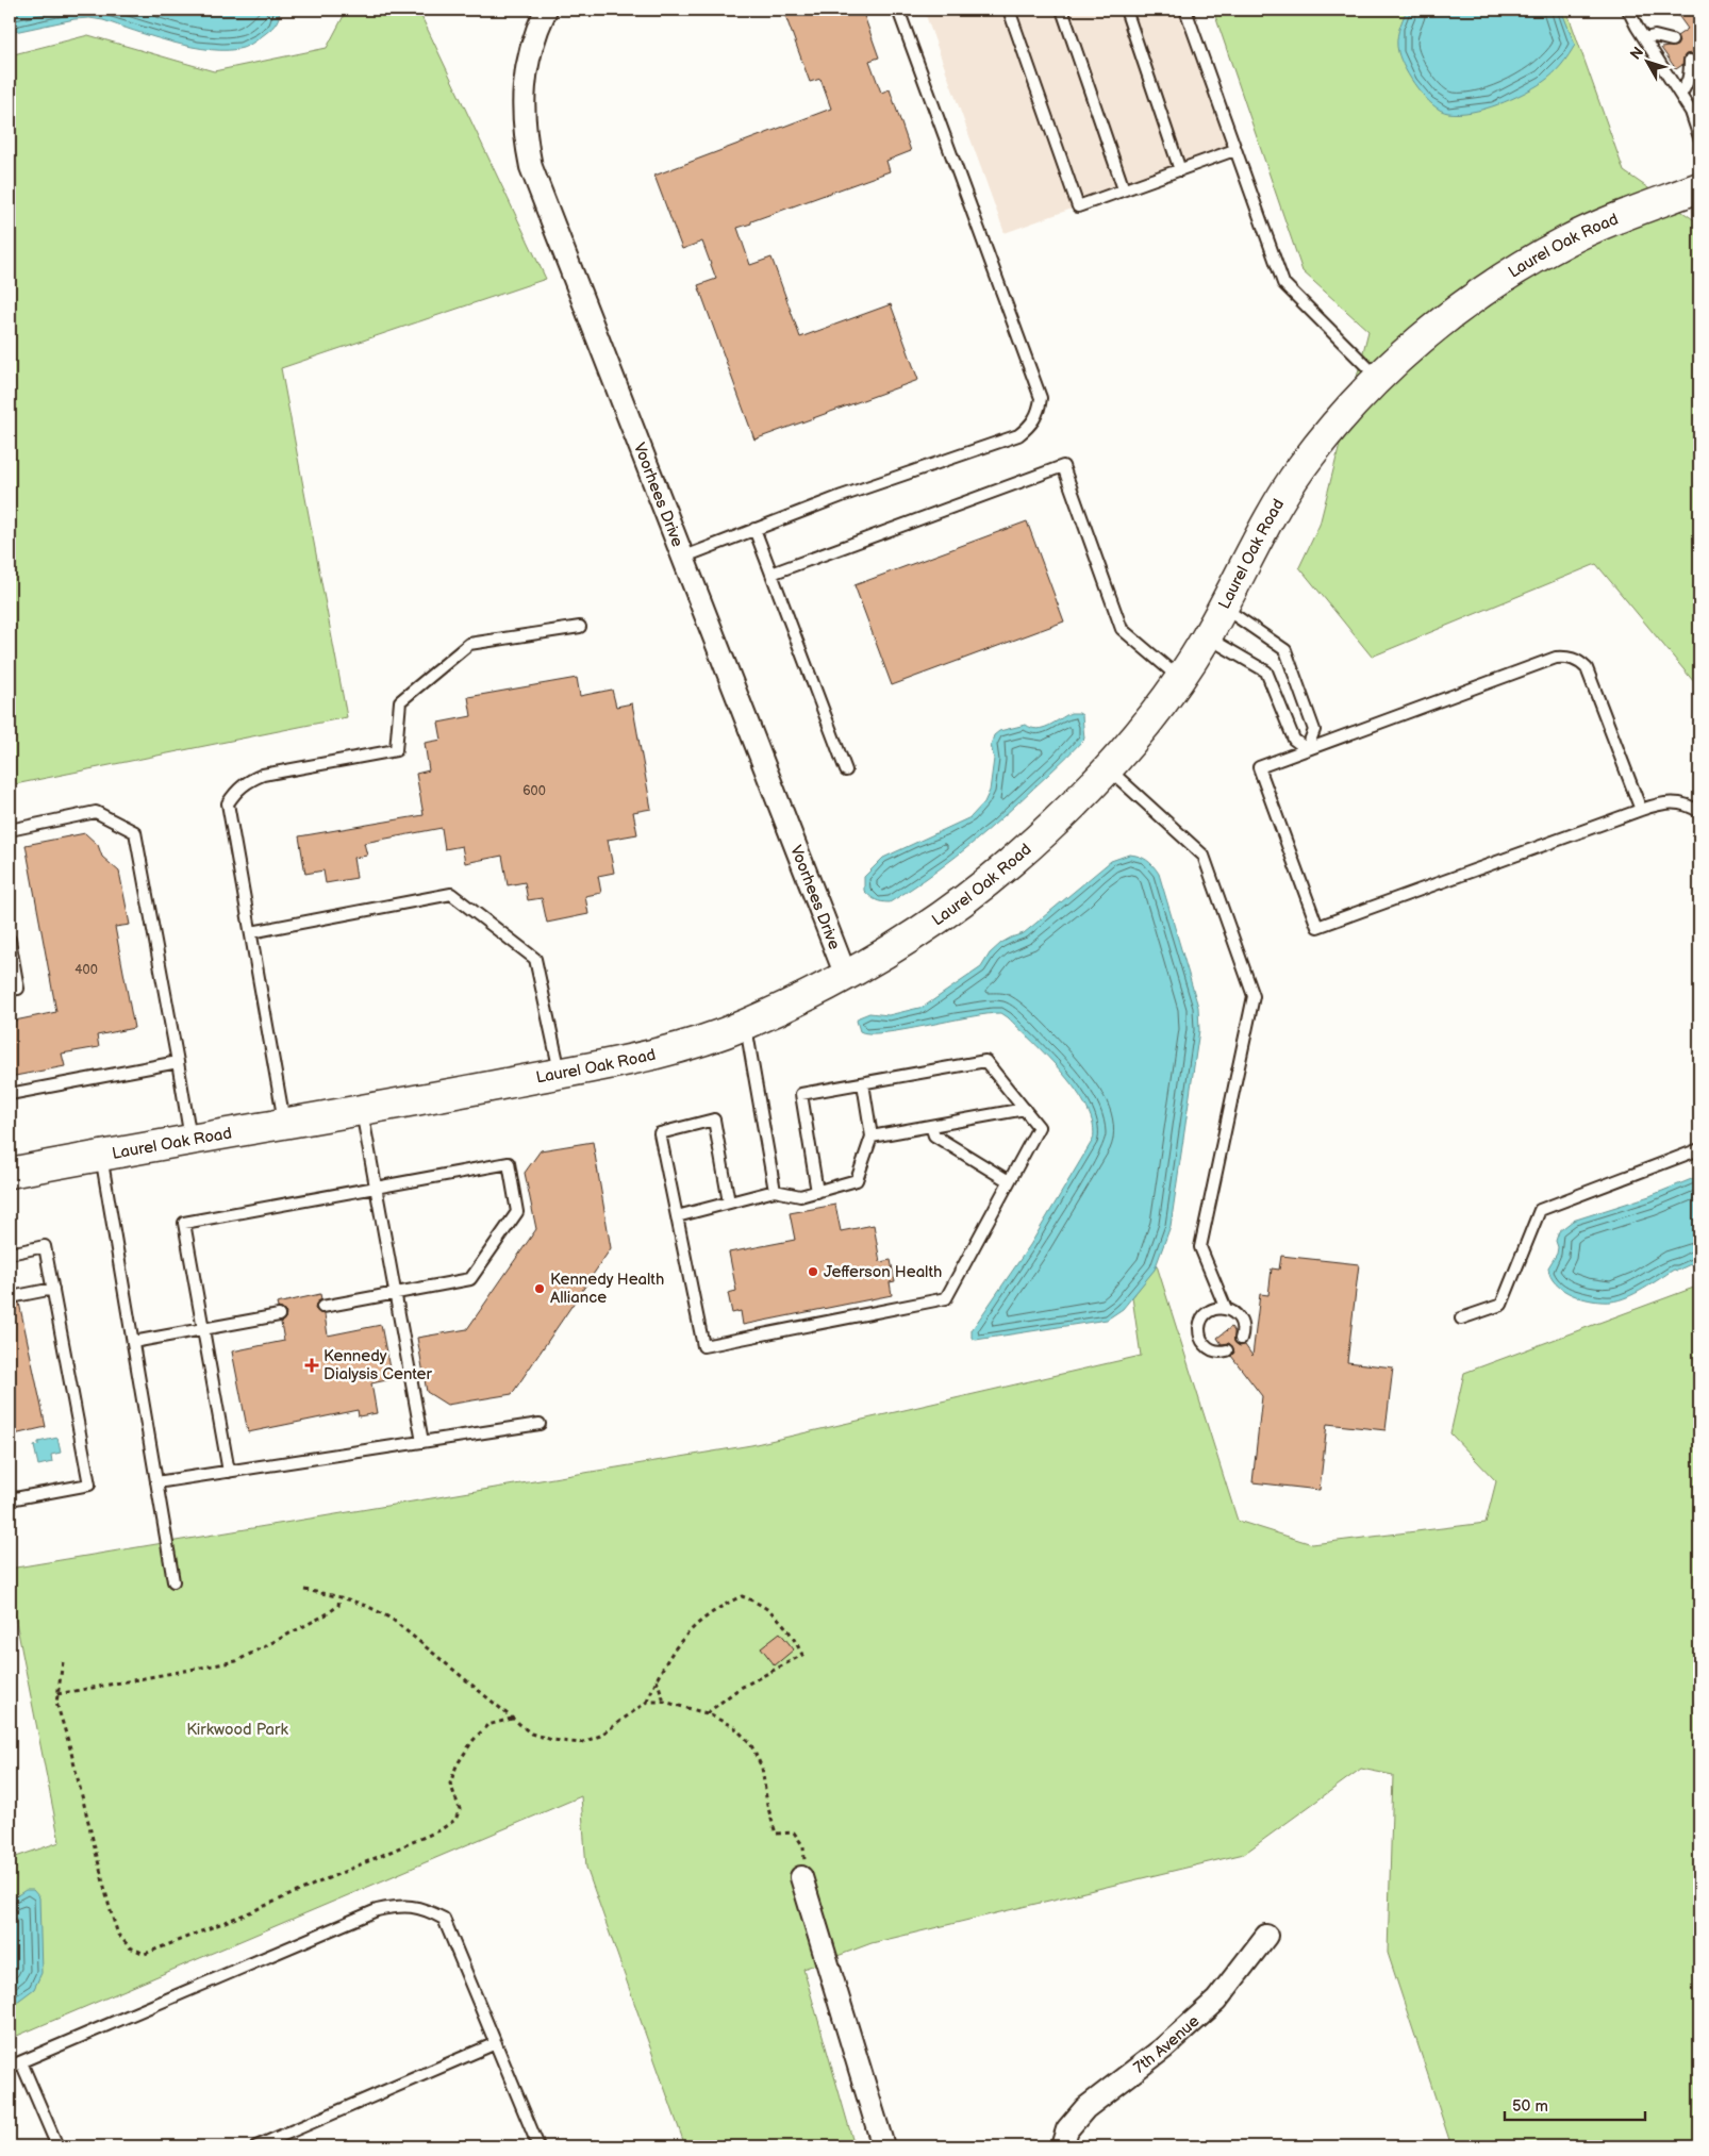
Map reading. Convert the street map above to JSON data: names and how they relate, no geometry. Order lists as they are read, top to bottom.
{
  "streets": {
    "street": ["Laurel Oak Road", "Voorhees Drive", "7th Avenue"]
  },
  "crossings": [
    ["Laurel Oak Road", "Voorhees Drive"]
  ],
  "parks": ["Kirkwood Park"],
  "places": {
    "other": ["Jefferson Health", "Kennedy Health Alliance"],
    "health": ["Kennedy Dialysis Center"]
  },
  "house_numbers": ["600", "400"],
  "scale_bar": "50 m",
  "north": "top left"
}
